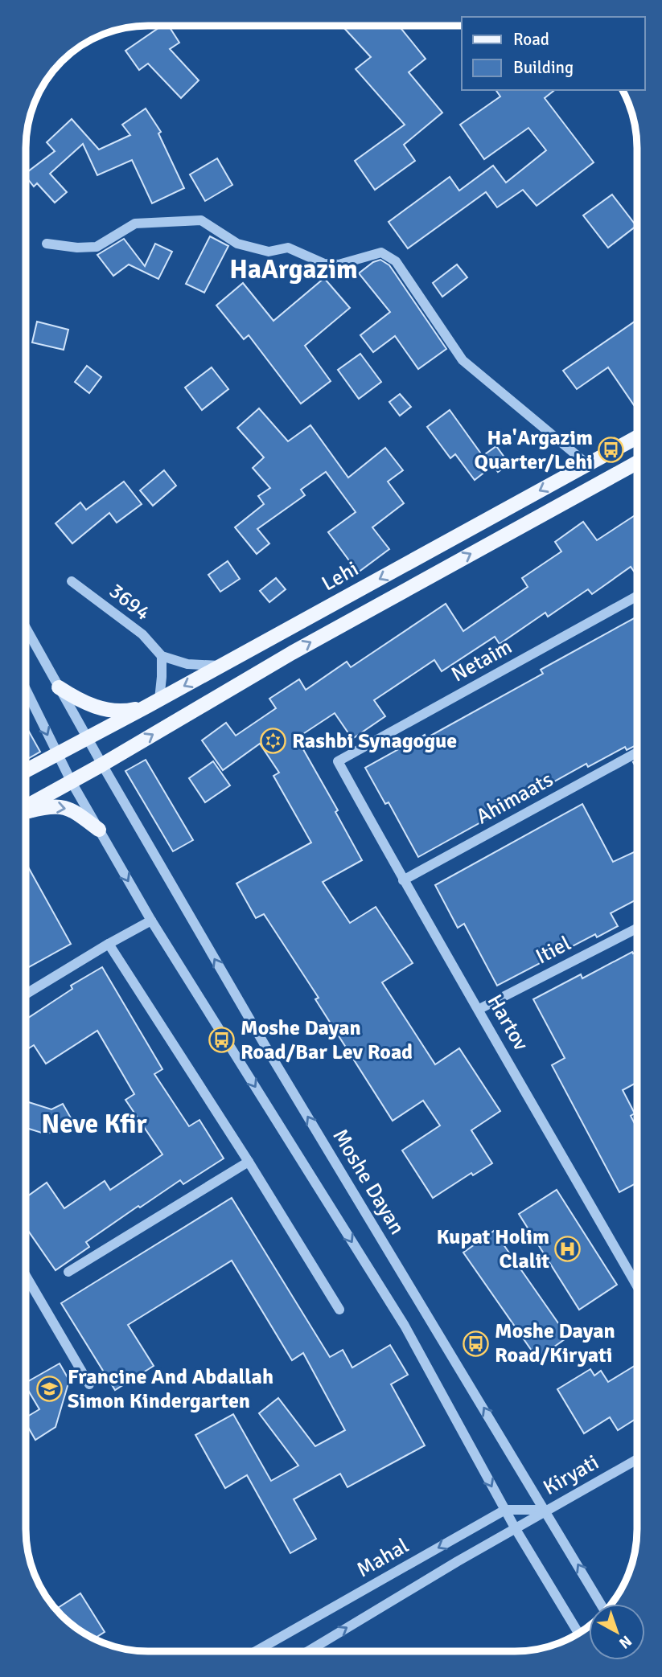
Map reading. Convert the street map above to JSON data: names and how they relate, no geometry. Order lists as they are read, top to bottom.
{
  "streets": {
    "main road": ["Lehi"],
    "street": [
      "3694",
      "Netaim",
      "Ahimaats",
      "Itiel",
      "Hartov",
      "Moshe Dayan",
      "Kiryati",
      "Mahal"
    ]
  },
  "crossings": [
    ["Lehi", "Moshe Dayan"],
    ["Netaim", "Hartov"],
    ["Ahimaats", "Hartov"],
    ["Itiel", "Hartov"],
    ["Moshe Dayan", "Kiryati"],
    ["Moshe Dayan", "Mahal"],
    ["Kiryati", "Mahal"]
  ],
  "districts": ["HaArgazim", "Neve Kfir"],
  "places": {
    "bus stop": ["Ha'Argazim Quarter/Lehi", "Moshe Dayan Road/Bar Lev Road", "Moshe Dayan Road/Kiryati"],
    "synagogue": ["Rashbi Synagogue"],
    "hospital": ["Kupat Holim Clalit"],
    "school or university": ["Francine And Abdallah Simon Kindergarten"]
  },
  "legend": ["Road", "Building"],
  "north": "bottom right"
}
